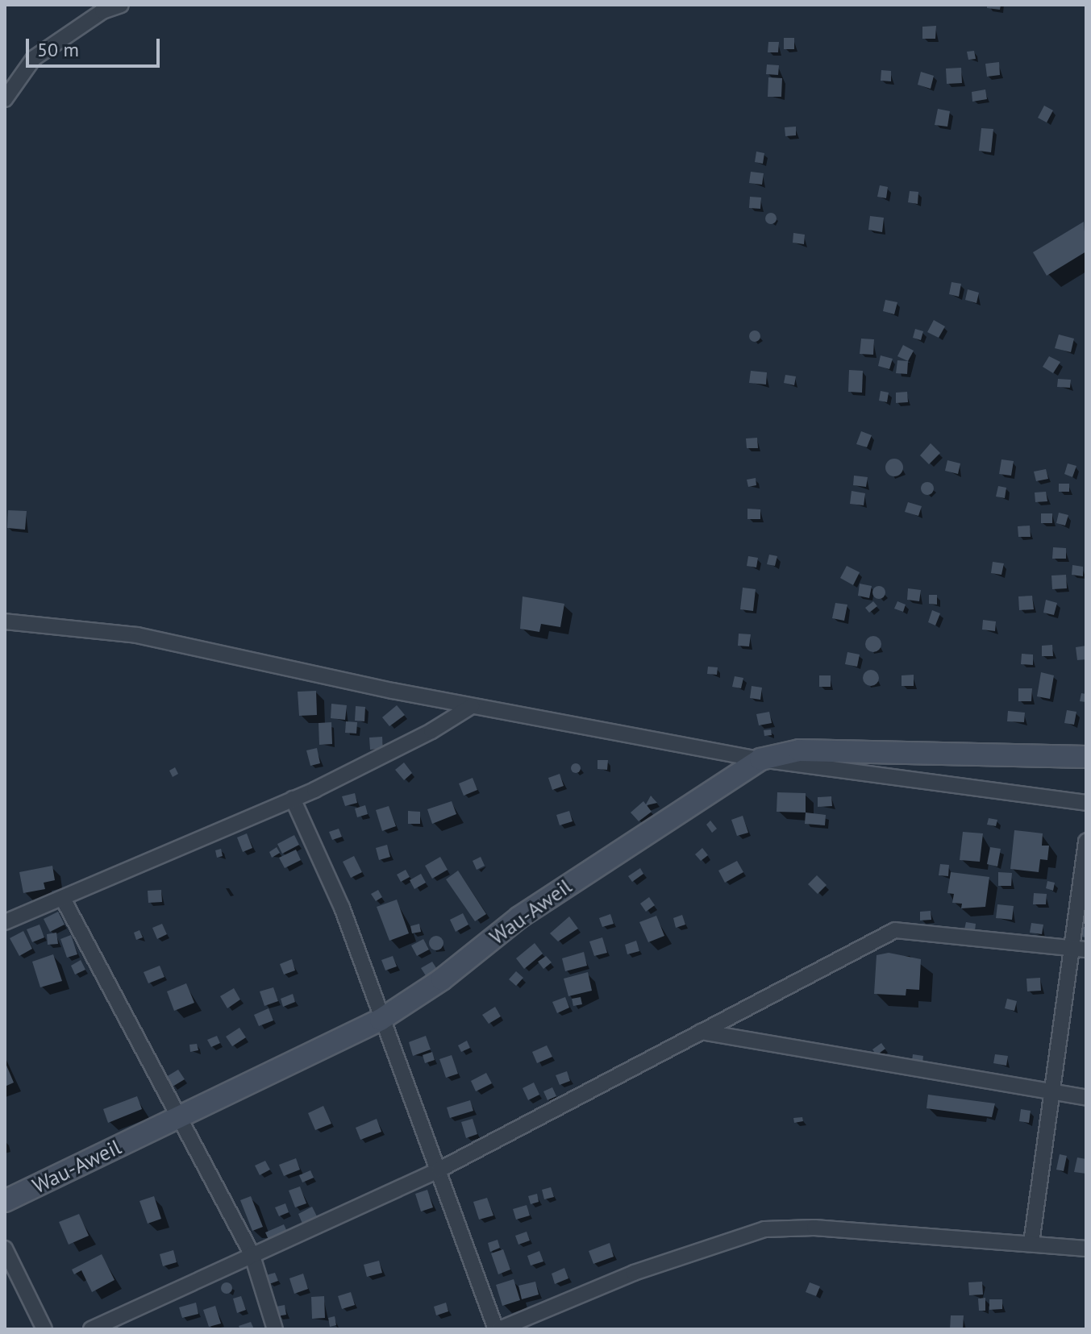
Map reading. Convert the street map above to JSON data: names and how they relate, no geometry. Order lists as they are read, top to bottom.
{
  "streets": {
    "street": ["Wau-Aweil"]
  },
  "scale_bar": "50 m"
}
